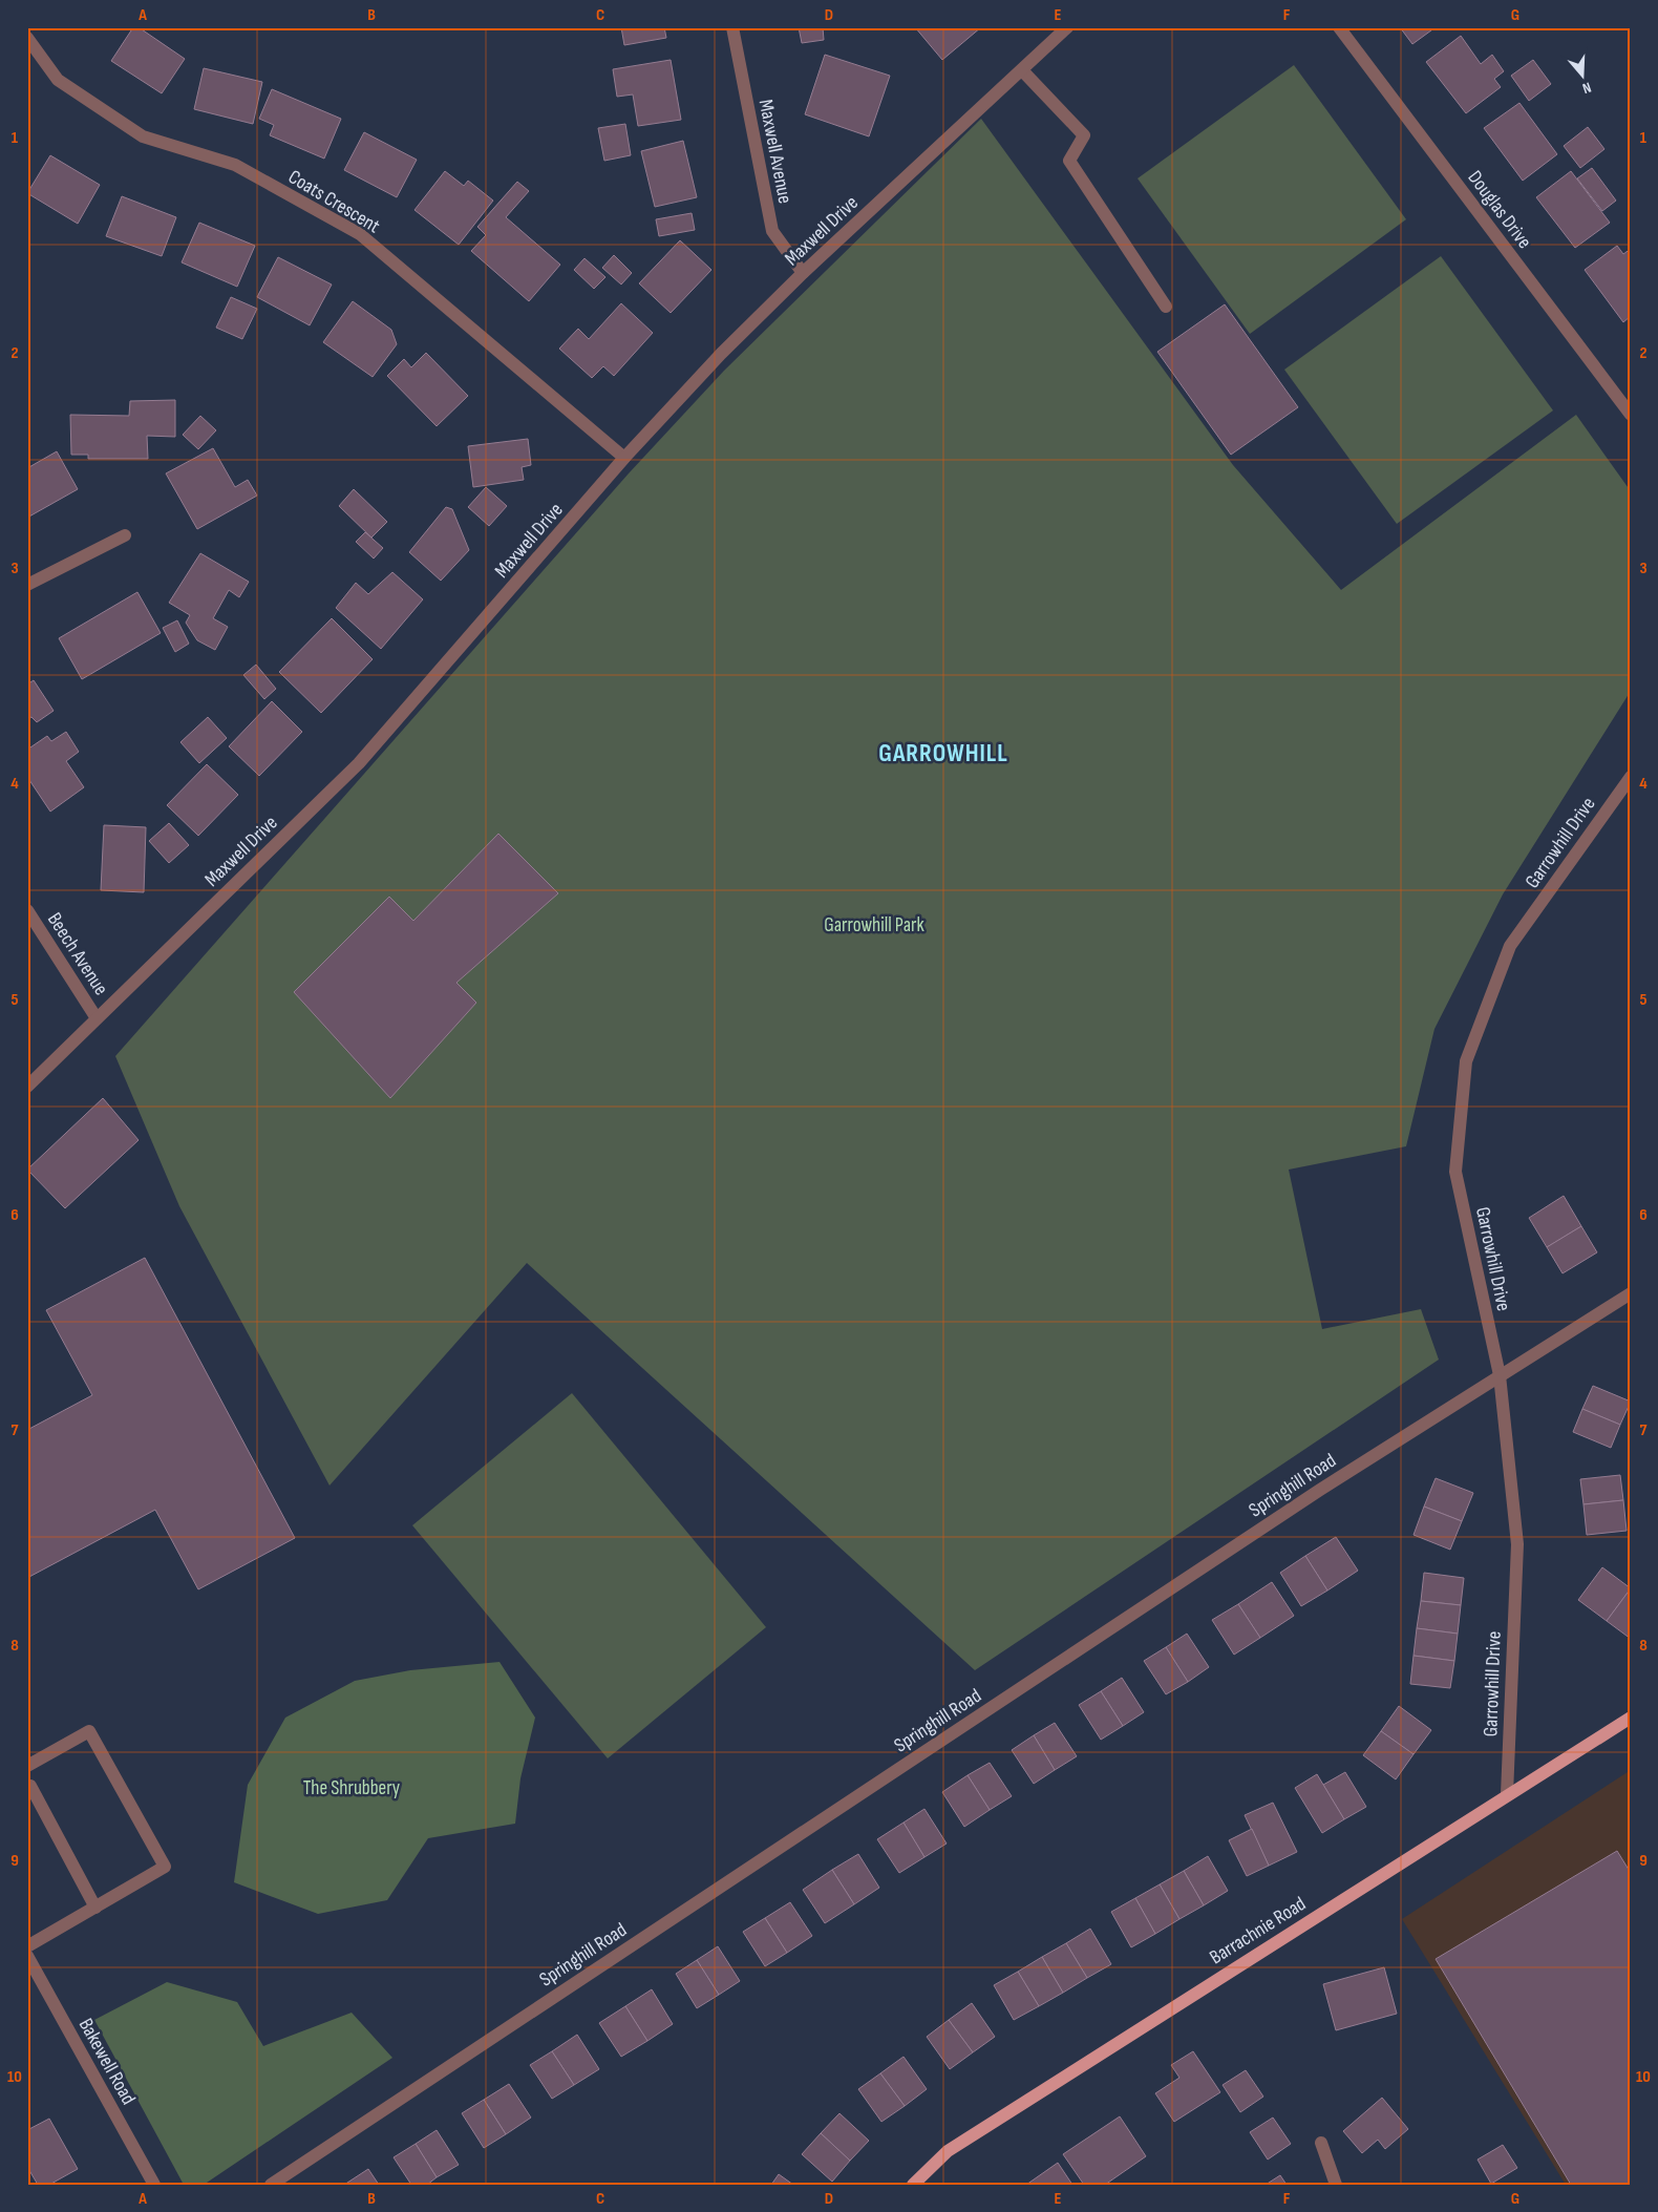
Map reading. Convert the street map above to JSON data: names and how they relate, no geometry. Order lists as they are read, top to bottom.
{
  "streets": {
    "main road": ["Barrachnie Road"],
    "street": [
      "Maxwell Avenue",
      "Coats Crescent",
      "Douglas Drive",
      "Maxwell Drive",
      "Garrowhill Drive",
      "Beech Avenue",
      "Springhill Road",
      "Bakewell Road"
    ]
  },
  "crossings": [
    ["Maxwell Avenue", "Maxwell Drive"],
    ["Coats Crescent", "Maxwell Drive"],
    ["Maxwell Drive", "Beech Avenue"],
    ["Garrowhill Drive", "Springhill Road"],
    ["Garrowhill Drive", "Barrachnie Road"]
  ],
  "districts": ["GARROWHILL"],
  "parks": ["Garrowhill Park", "The Shrubbery"],
  "north": "bottom",
  "grid": {
    "columns": [
      "A",
      "B",
      "C",
      "D",
      "E",
      "F",
      "G"
    ],
    "rows": [
      "1",
      "2",
      "3",
      "4",
      "5",
      "6",
      "7",
      "8",
      "9",
      "10"
    ]
  }
}
